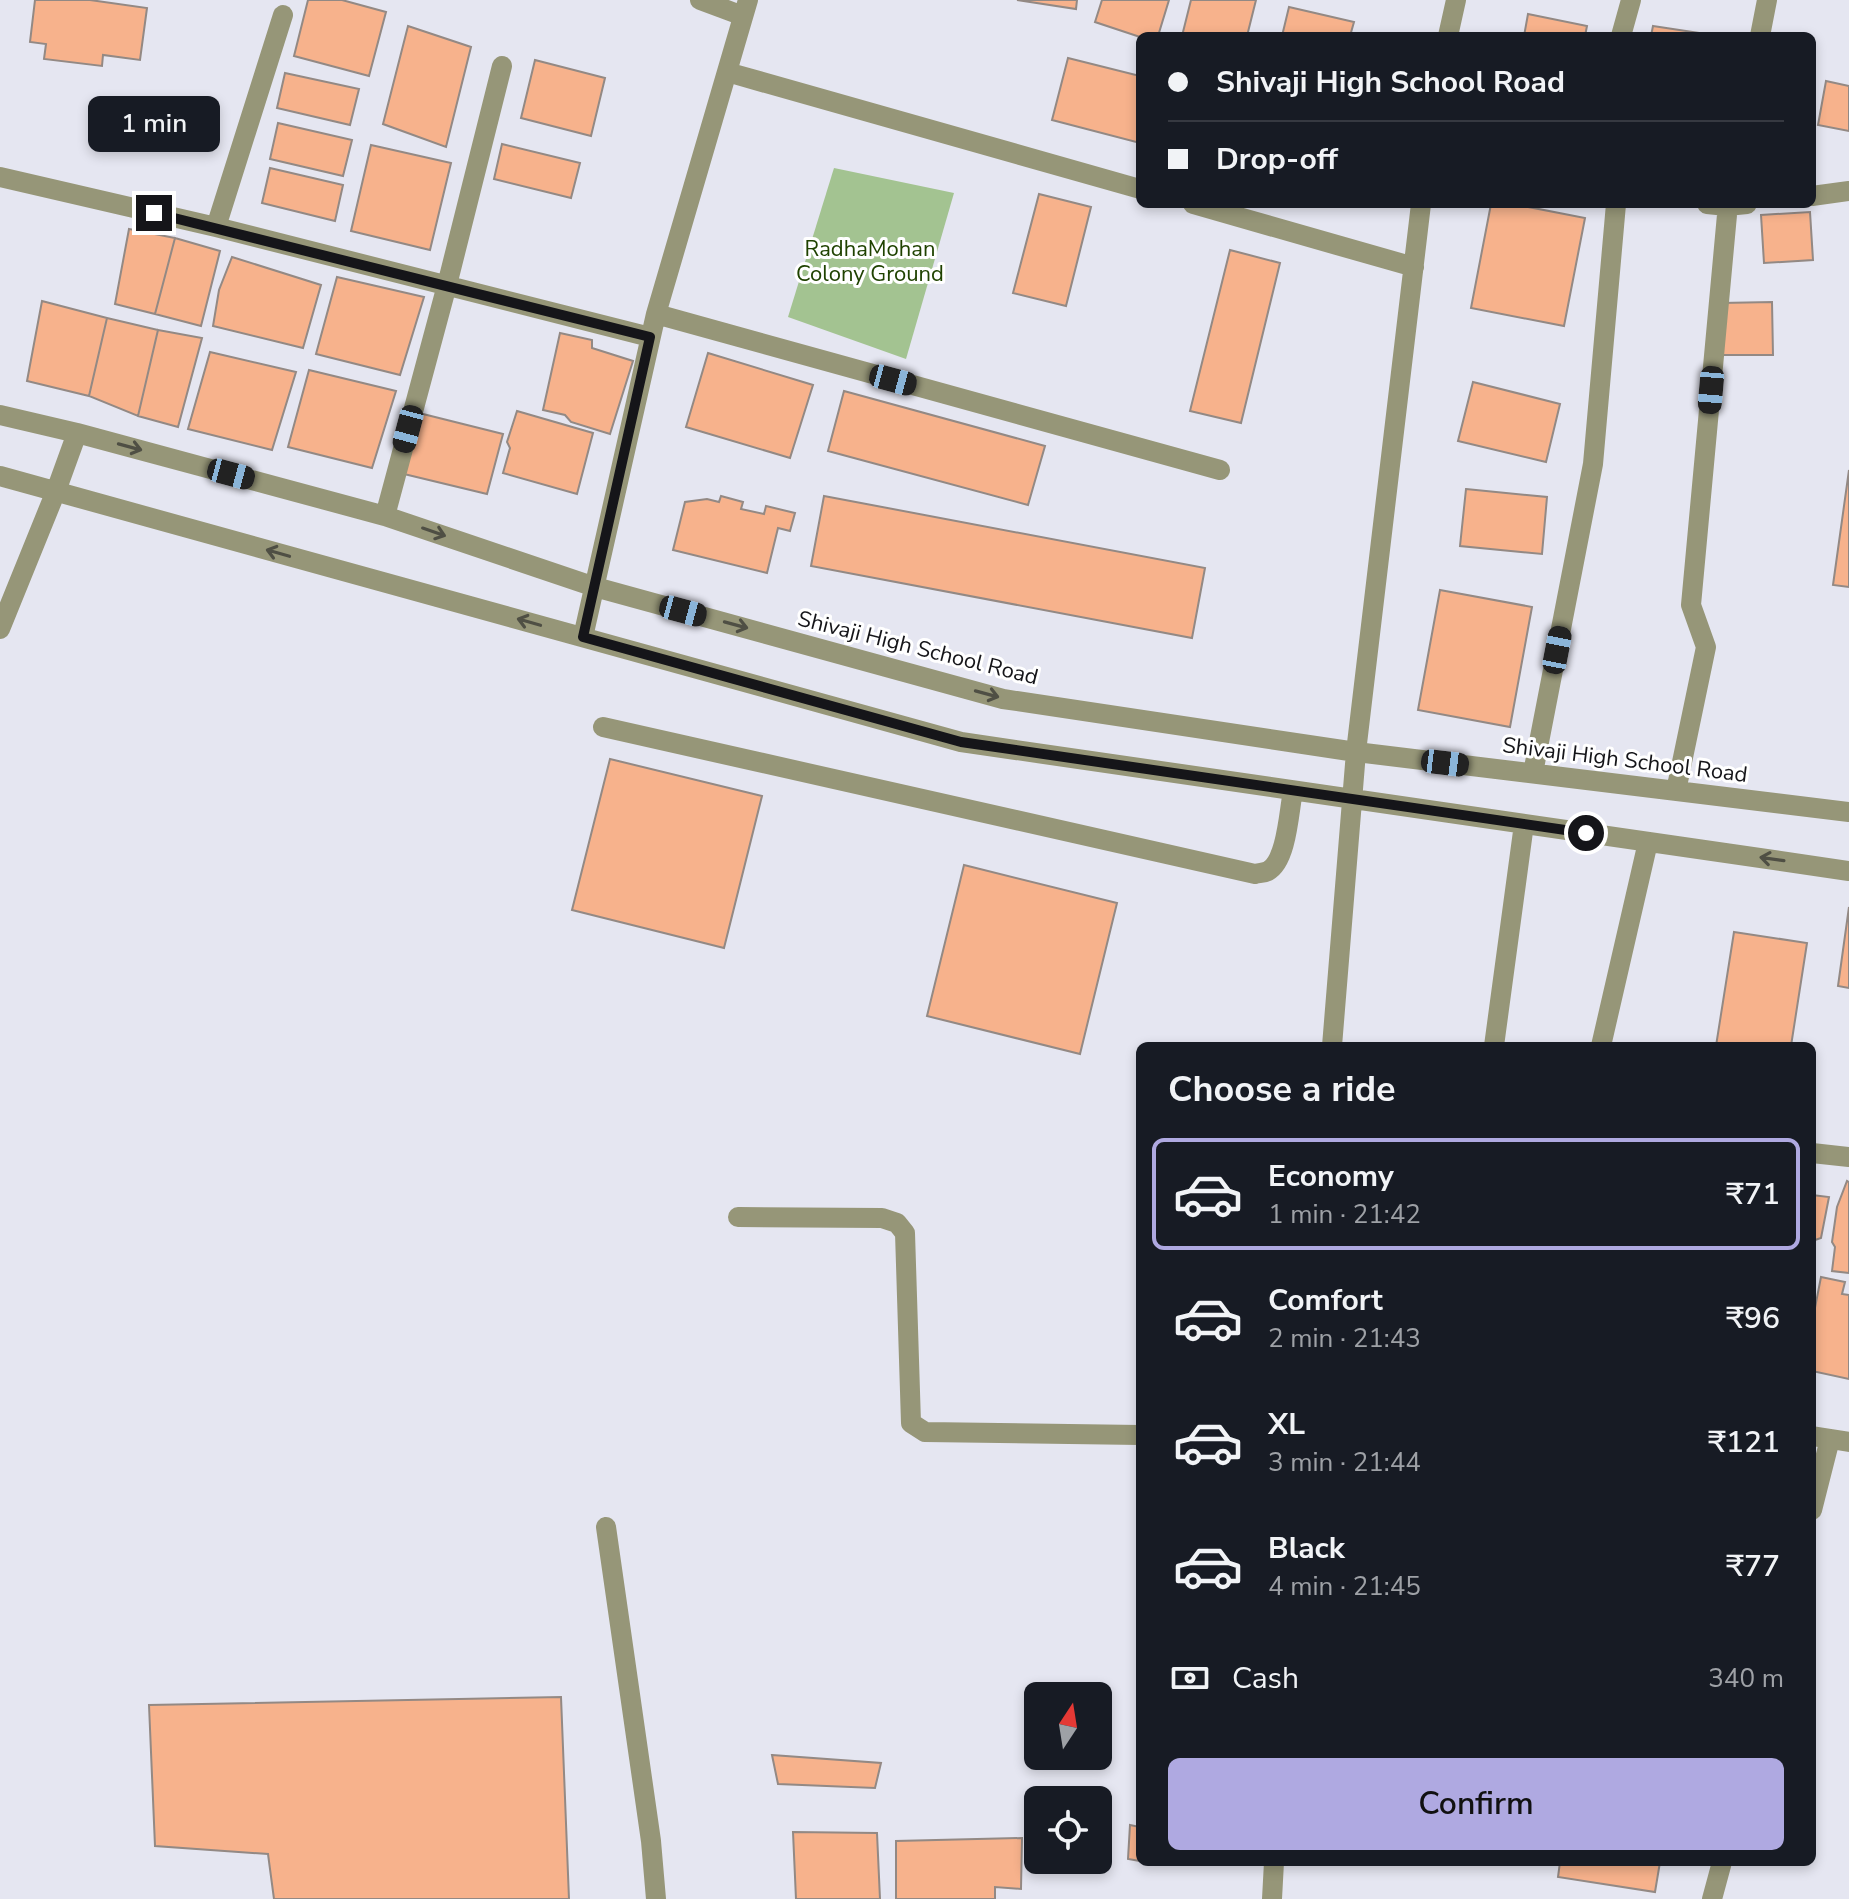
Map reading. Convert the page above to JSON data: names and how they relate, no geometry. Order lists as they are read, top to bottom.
{
  "streets": {
    "street": ["Shivaji High School Road"]
  },
  "parks": ["RadhaMohan Colony Ground"],
  "north": "top",
  "page": {
    "banner": ["Shivaji High School Road", "Drop-off"],
    "bubble": "1 min",
    "heading": "Choose a ride",
    "list": [
      {
        "name": "Economy",
        "note": "1 min · 21:42",
        "value": "₹71"
      },
      {
        "name": "Comfort",
        "note": "2 min · 21:43",
        "value": "₹96"
      },
      {
        "name": "XL",
        "note": "3 min · 21:44",
        "value": "₹121"
      },
      {
        "name": "Black",
        "note": "4 min · 21:45",
        "value": "₹77"
      }
    ],
    "pay": ["Cash", "340 m"],
    "buttons": "Confirm"
  }
}
